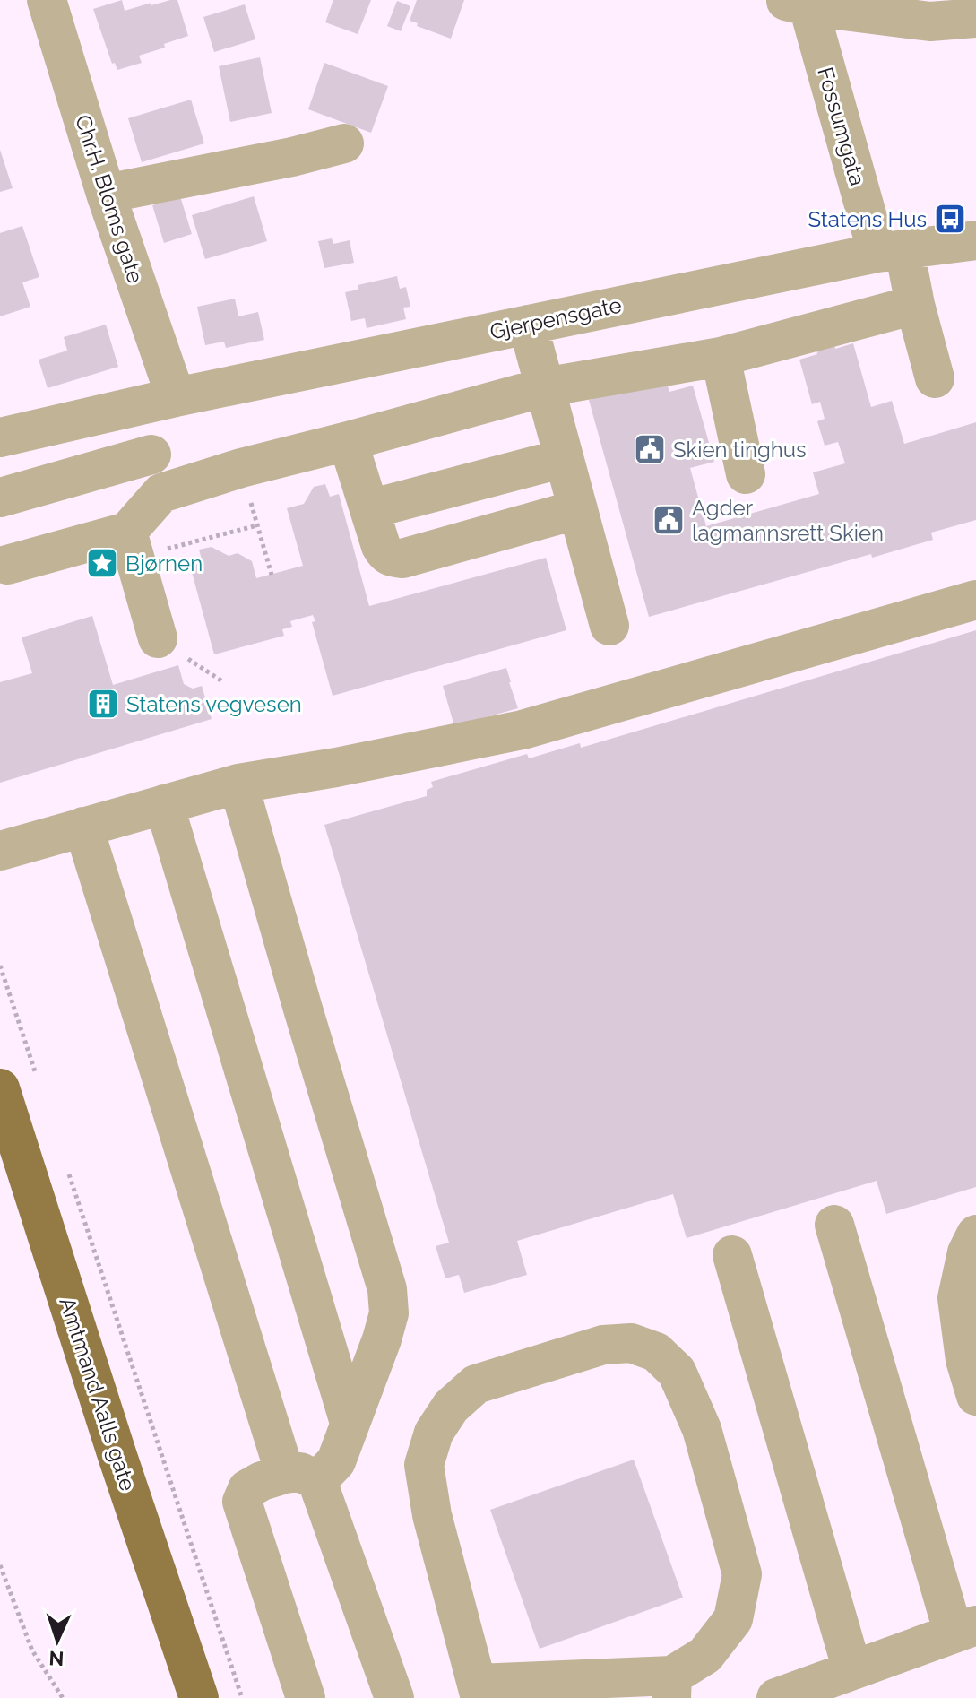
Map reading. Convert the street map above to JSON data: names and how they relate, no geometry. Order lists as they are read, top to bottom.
{
  "streets": {
    "main road": ["Amtmand Aalls gate"],
    "street": ["Fossumgata", "Chr.H. Bloms gate", "Gjerpensgate"]
  },
  "crossings": [
    ["Fossumgata", "Gjerpensgate"],
    ["Chr.H. Bloms gate", "Gjerpensgate"]
  ],
  "places": {
    "bus stop": ["Statens Hus"],
    "public building": ["Skien tinghus", "Agder lagmannsrett Skien"],
    "place": ["Bjørnen"],
    "building": ["Statens vegvesen"]
  },
  "north": "bottom"
}
